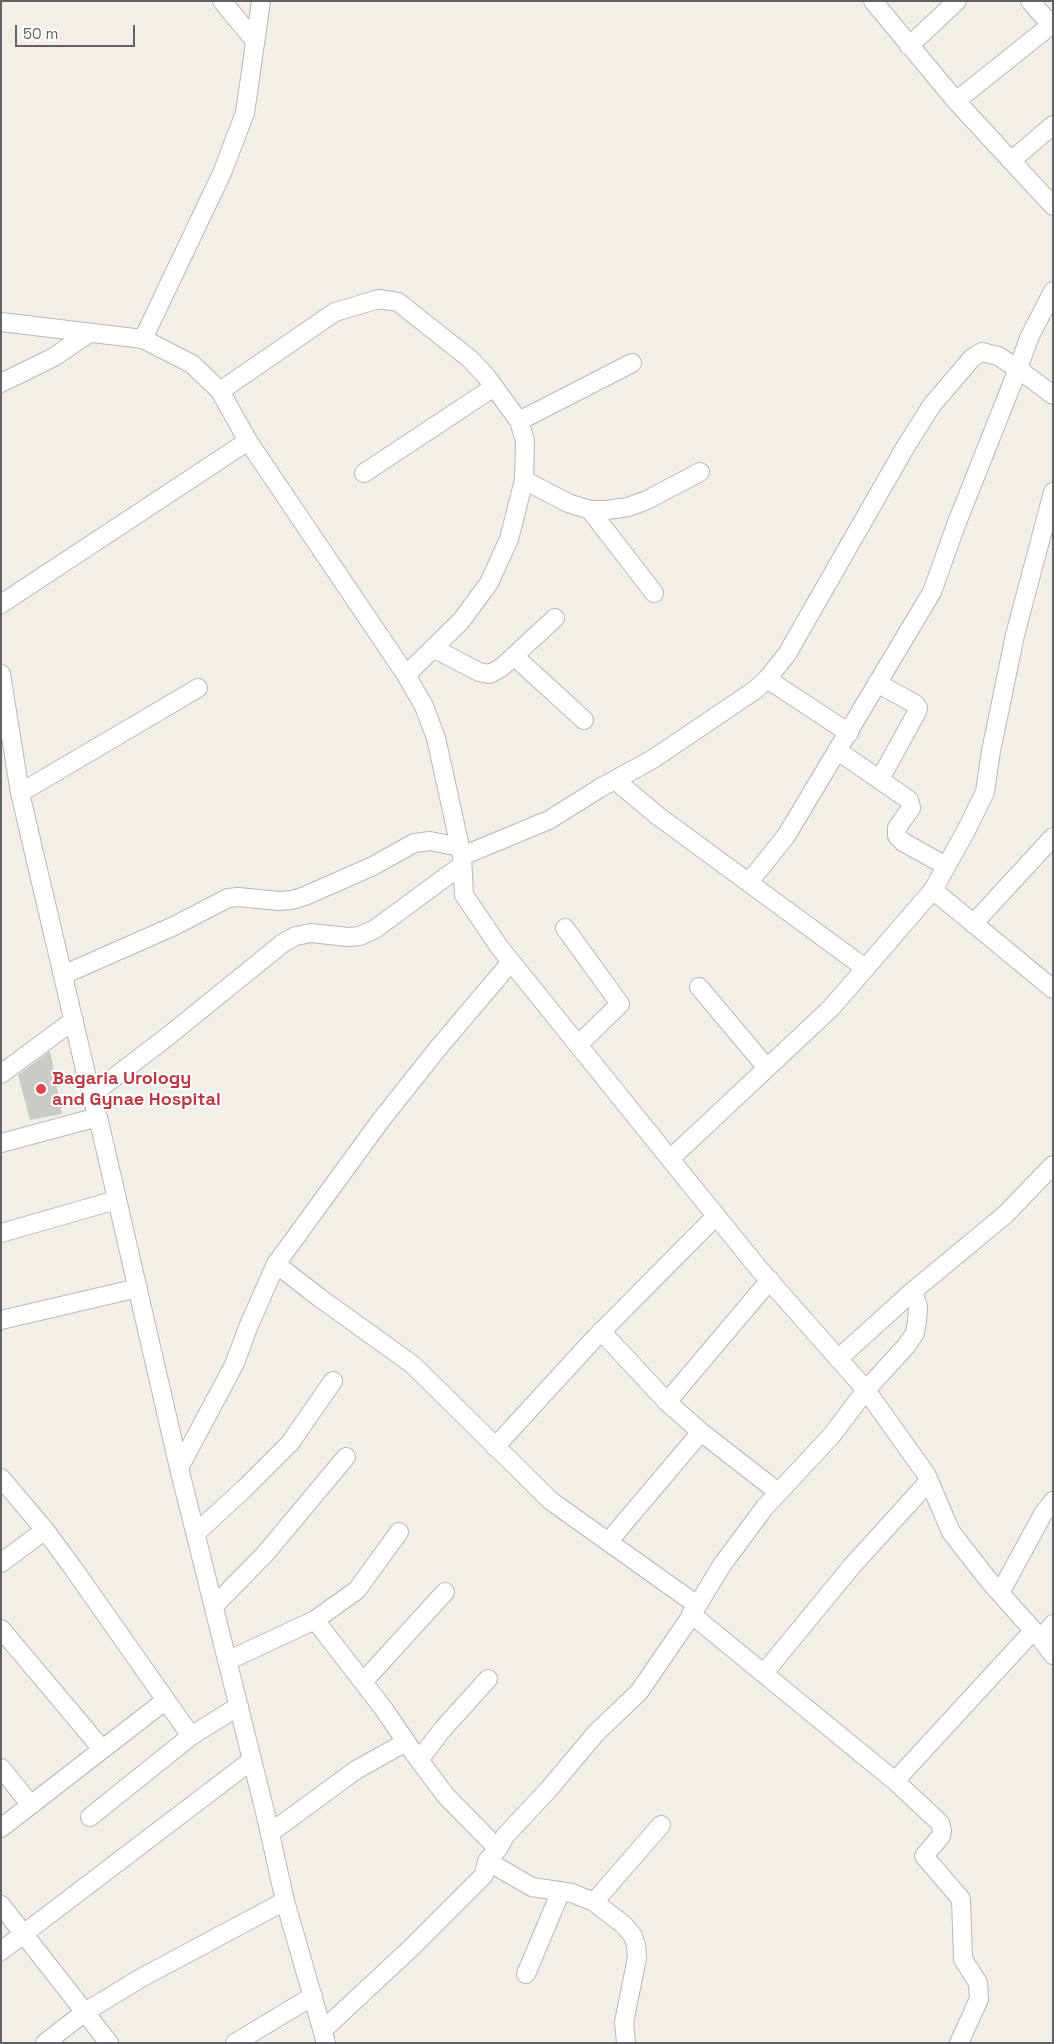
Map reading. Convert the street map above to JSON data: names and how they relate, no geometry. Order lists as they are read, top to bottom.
{
  "places": ["Bagaria Urology and Gynae Hospital"],
  "scale_bar": "50 m"
}
